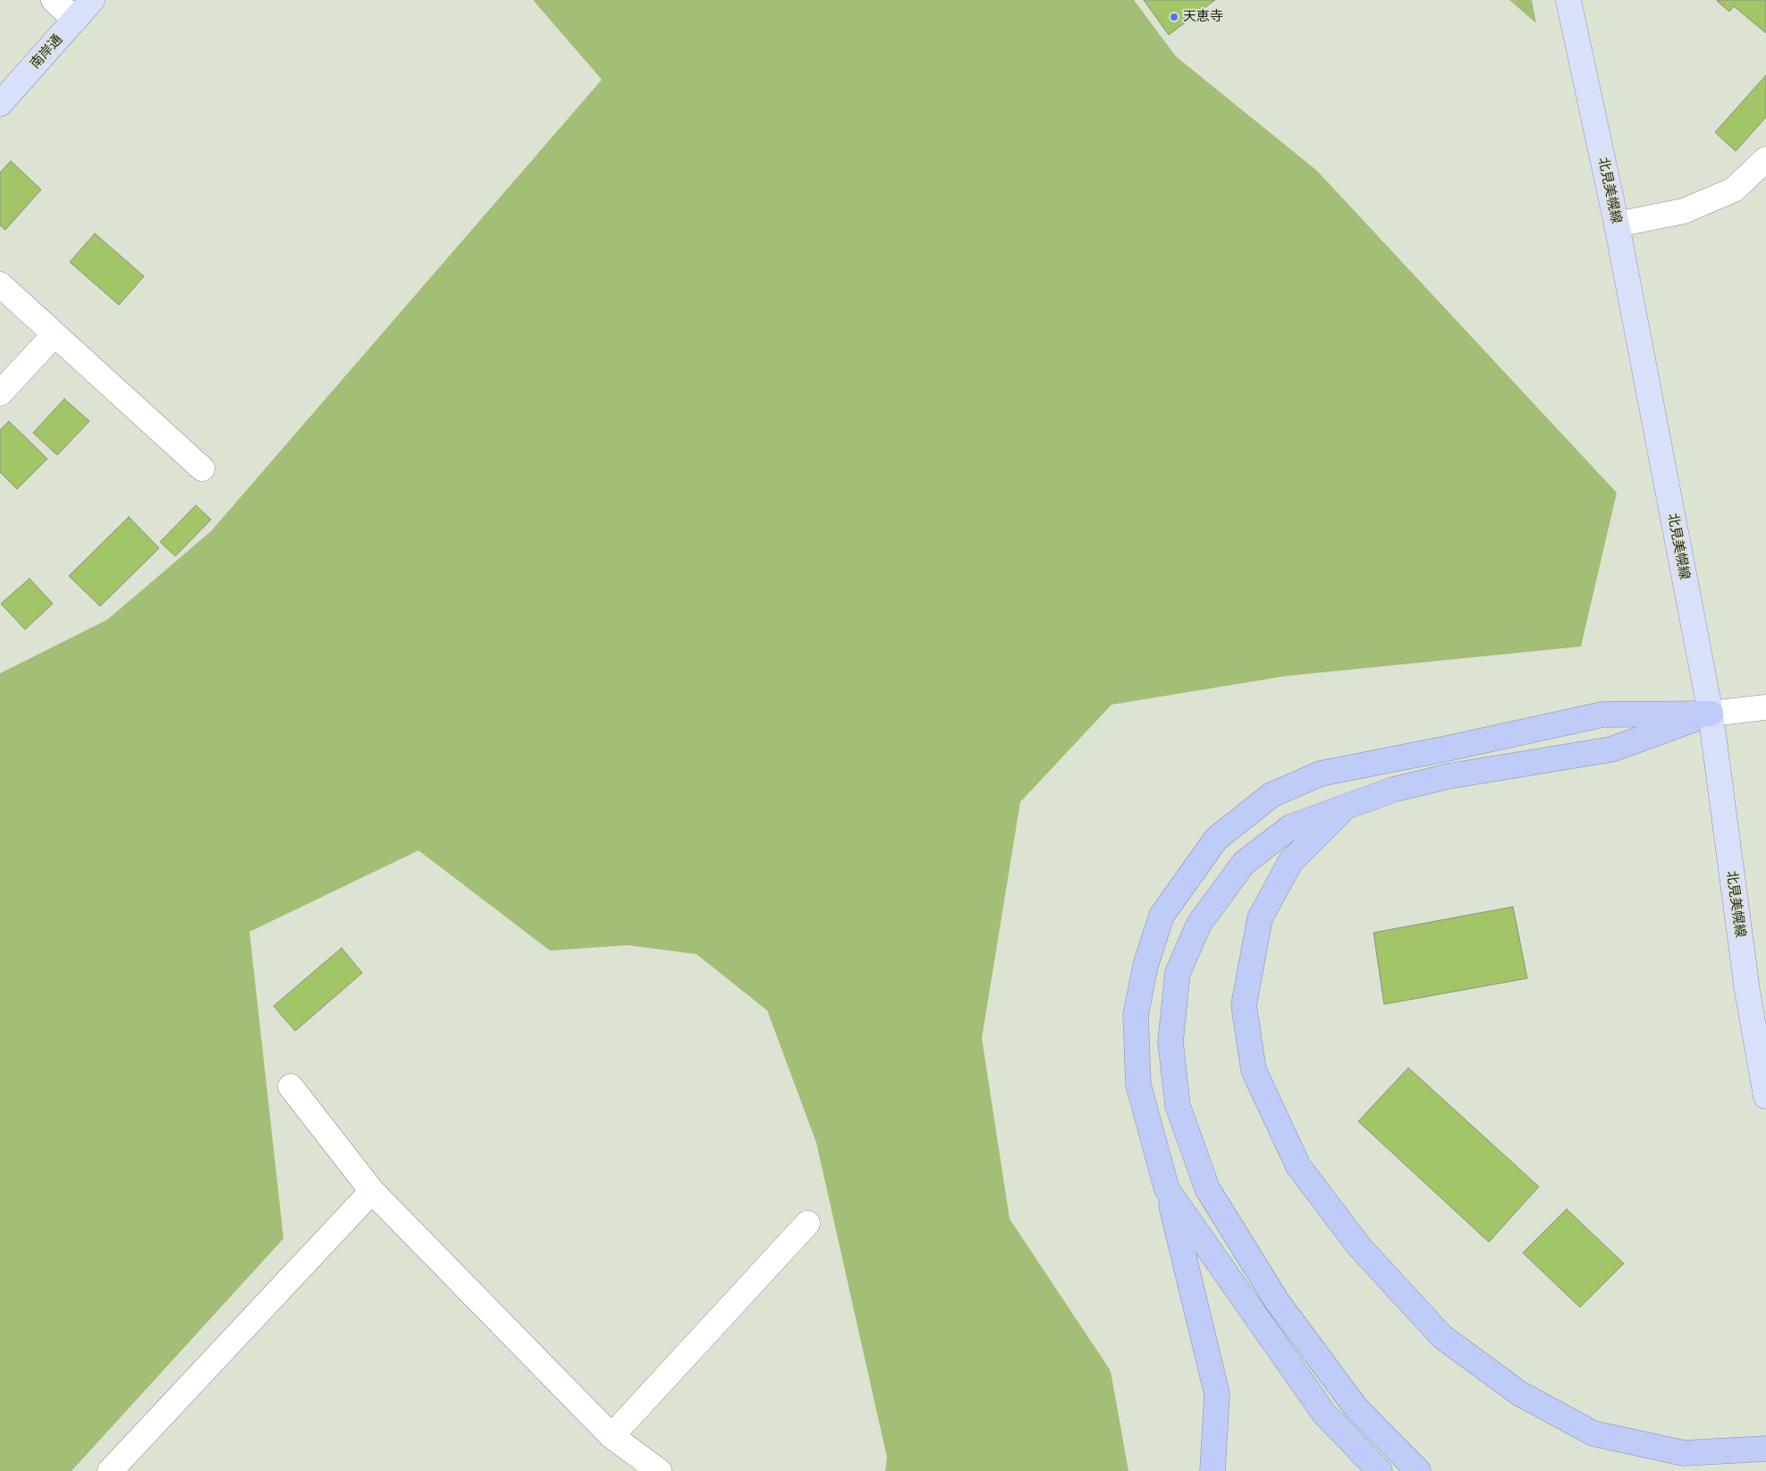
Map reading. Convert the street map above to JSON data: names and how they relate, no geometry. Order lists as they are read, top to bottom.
{
  "streets": {
    "main road": ["南岸通", "北見美幌線"]
  },
  "places": ["天恵寺"]
}
